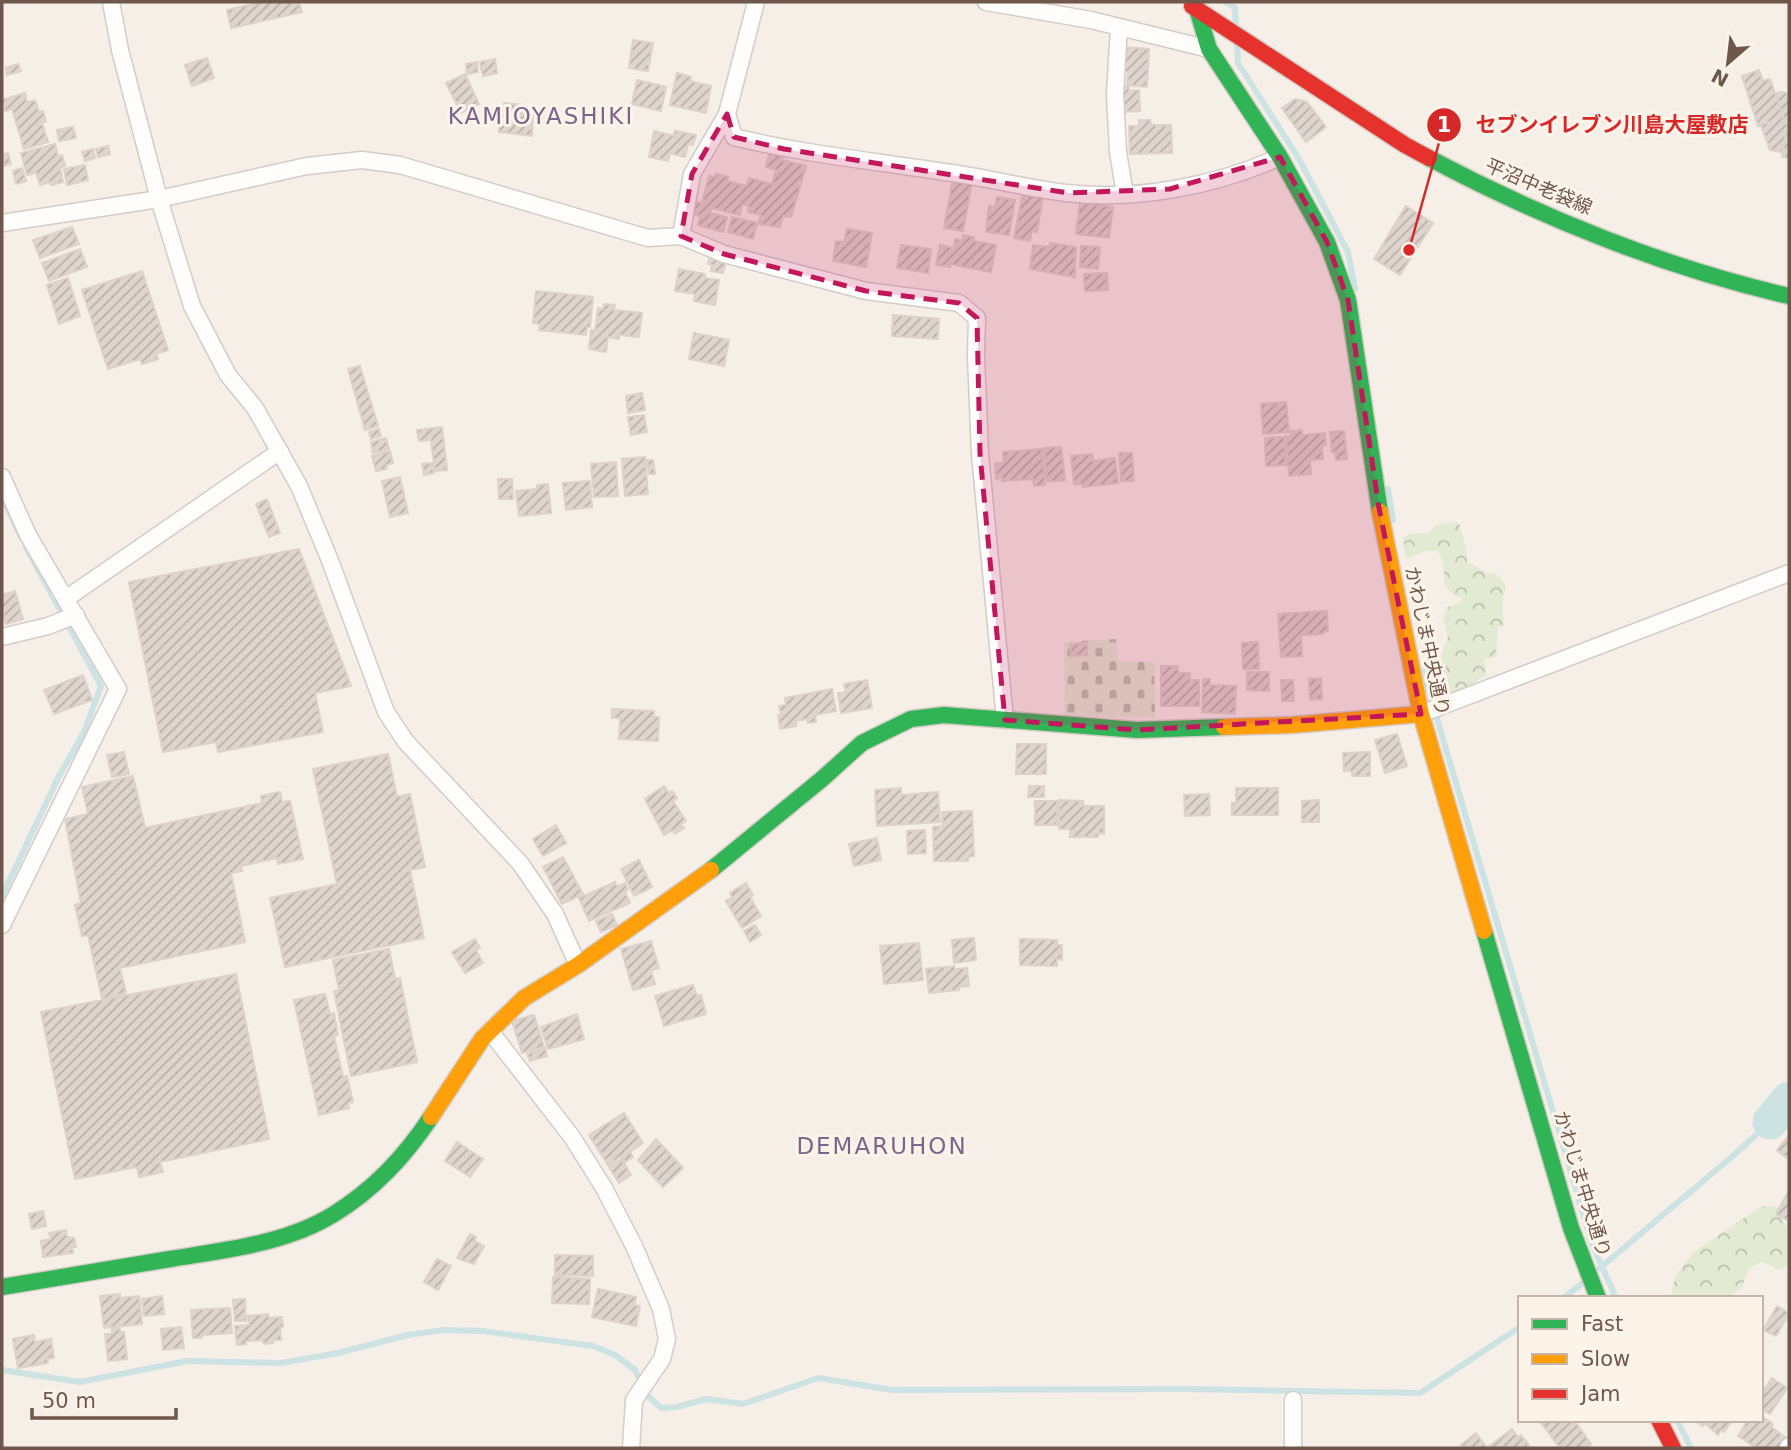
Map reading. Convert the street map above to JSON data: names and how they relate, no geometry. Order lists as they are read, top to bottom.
{
  "streets": {
    "street": ["平沼中老袋線", "かわじま中央通り"]
  },
  "crossings": [
    ["平沼中老袋線", "かわじま中央通り"]
  ],
  "districts": ["KAMIOYASHIKI", "DEMARUHON"],
  "places": ["セブンイレブン川島大屋敷店"],
  "legend": ["Fast", "Slow", "Jam"],
  "scale_bar": "50 m",
  "north": "bottom left"
}
